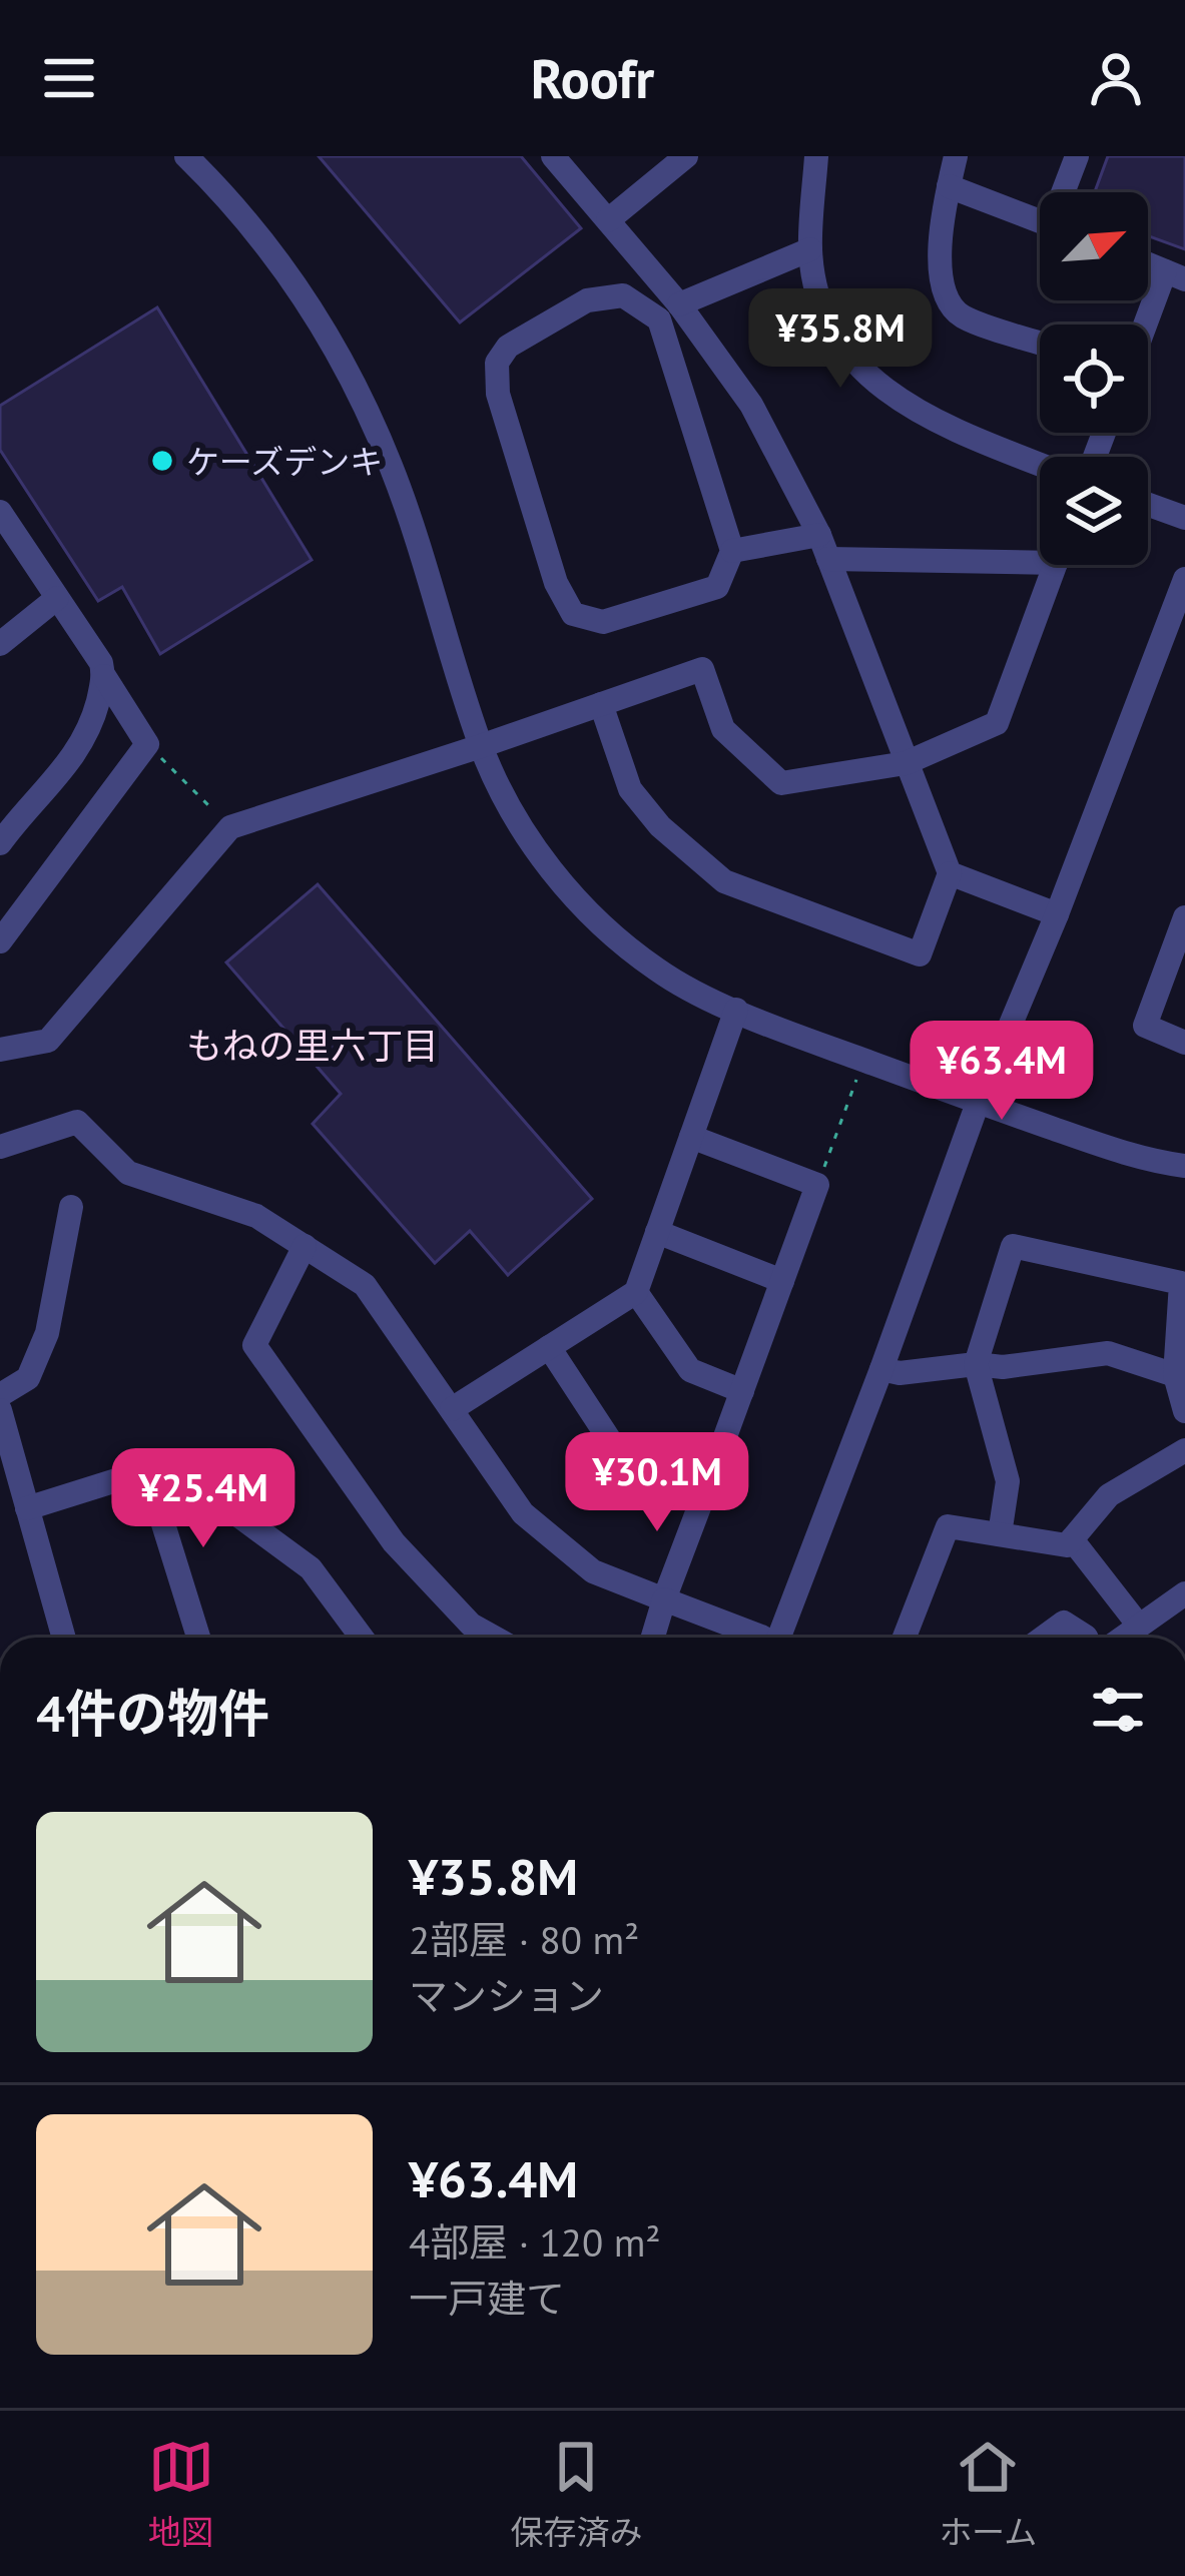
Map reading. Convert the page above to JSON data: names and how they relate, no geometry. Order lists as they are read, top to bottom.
{
  "districts": ["もねの里六丁目"],
  "places": ["ケーズデンキ"],
  "north": "top right",
  "page": {
    "header": "Roofr",
    "price": [
      "¥35.8M",
      "¥63.4M",
      "¥30.1M",
      "¥25.4M"
    ],
    "heading": "4件の物件",
    "list": [
      {
        "name": "¥35.8M",
        "note": "2部屋 · 80 m² · マンション"
      },
      {
        "name": "¥63.4M",
        "note": "4部屋 · 120 m² · 一戸建て"
      }
    ],
    "tabs": ["地図", "保存済み", "ホーム"]
  }
}
